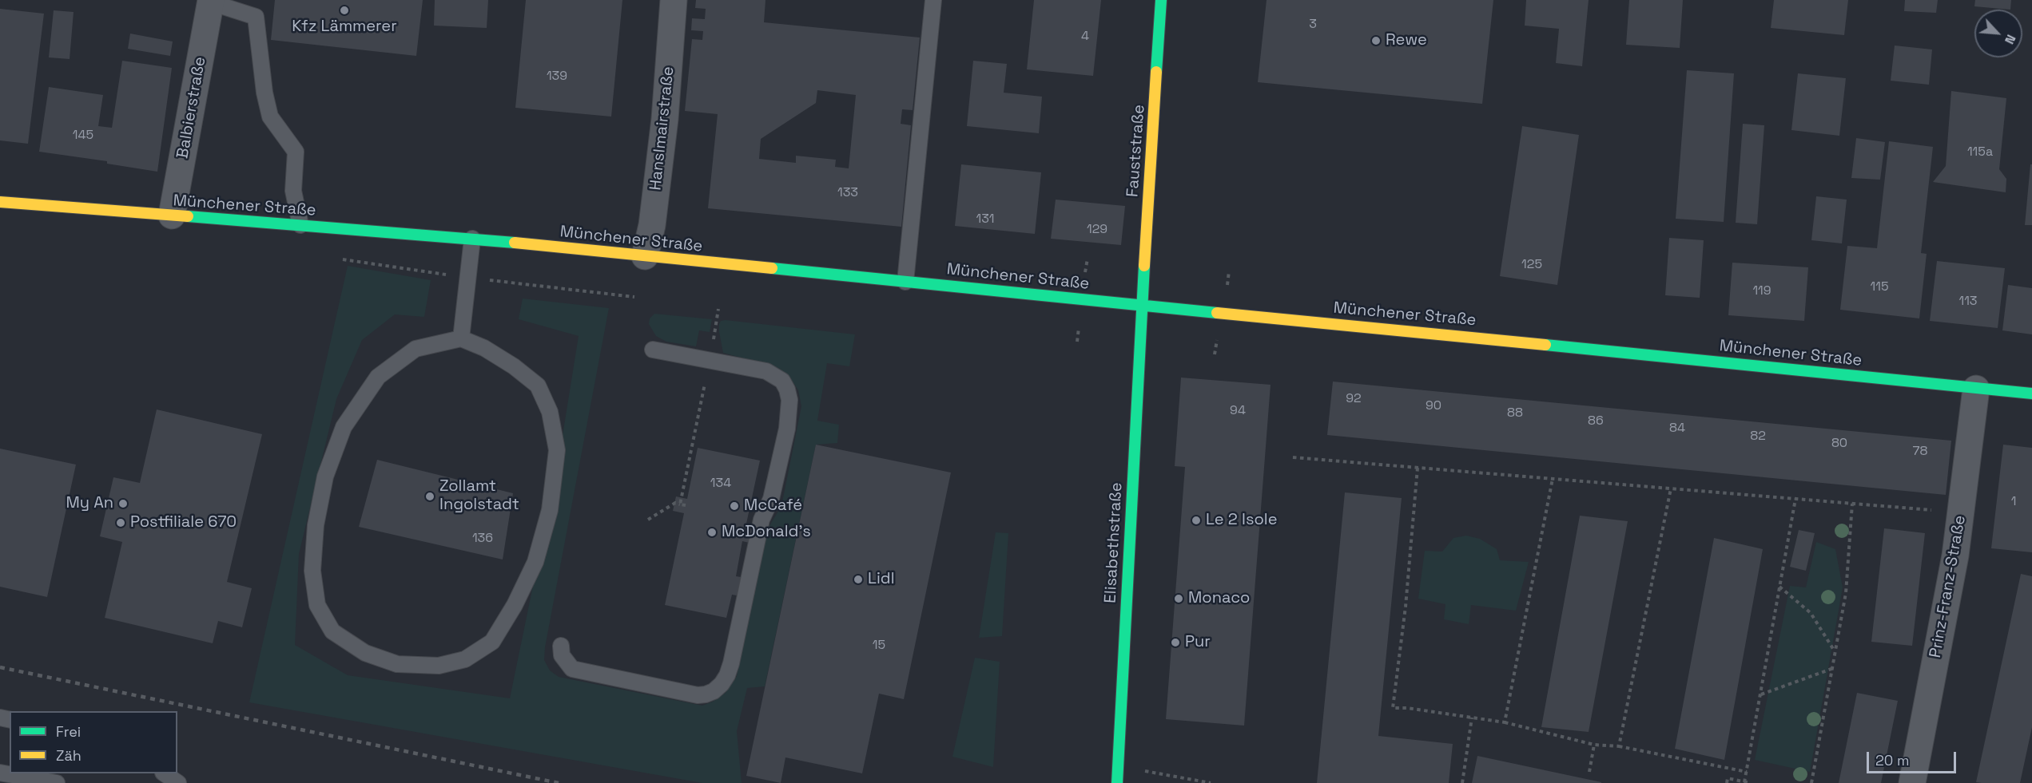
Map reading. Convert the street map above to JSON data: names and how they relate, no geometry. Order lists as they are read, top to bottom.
{
  "streets": {
    "main road": ["Fauststraße", "Münchener Straße", "Elisabethstraße"],
    "street": ["Balbierstraße", "Hanslmairstraße", "Prinz-Franz-Straße"]
  },
  "crossings": [
    ["Balbierstraße", "Münchener Straße"],
    ["Hanslmairstraße", "Münchener Straße"],
    ["Fauststraße", "Münchener Straße"],
    ["Fauststraße", "Elisabethstraße"],
    ["Münchener Straße", "Elisabethstraße"],
    ["Münchener Straße", "Prinz-Franz-Straße"]
  ],
  "places": [
    "Kfz Lämmerer",
    "Rewe",
    "Zollamt Ingolstadt",
    "My An",
    "McCafé",
    "Le 2 Isole",
    "Postfiliale 670",
    "McDonald's",
    "Lidl",
    "Monaco",
    "Pur"
  ],
  "house_numbers": [
    "3",
    "4",
    "139",
    "145",
    "115a",
    "133",
    "131",
    "129",
    "125",
    "115",
    "119",
    "113",
    "92",
    "90",
    "94",
    "88",
    "86",
    "84",
    "82",
    "80",
    "78",
    "134",
    "1",
    "136",
    "15"
  ],
  "legend": ["Frei", "Zäh"],
  "scale_bar": "20 m",
  "north": "bottom right"
}
